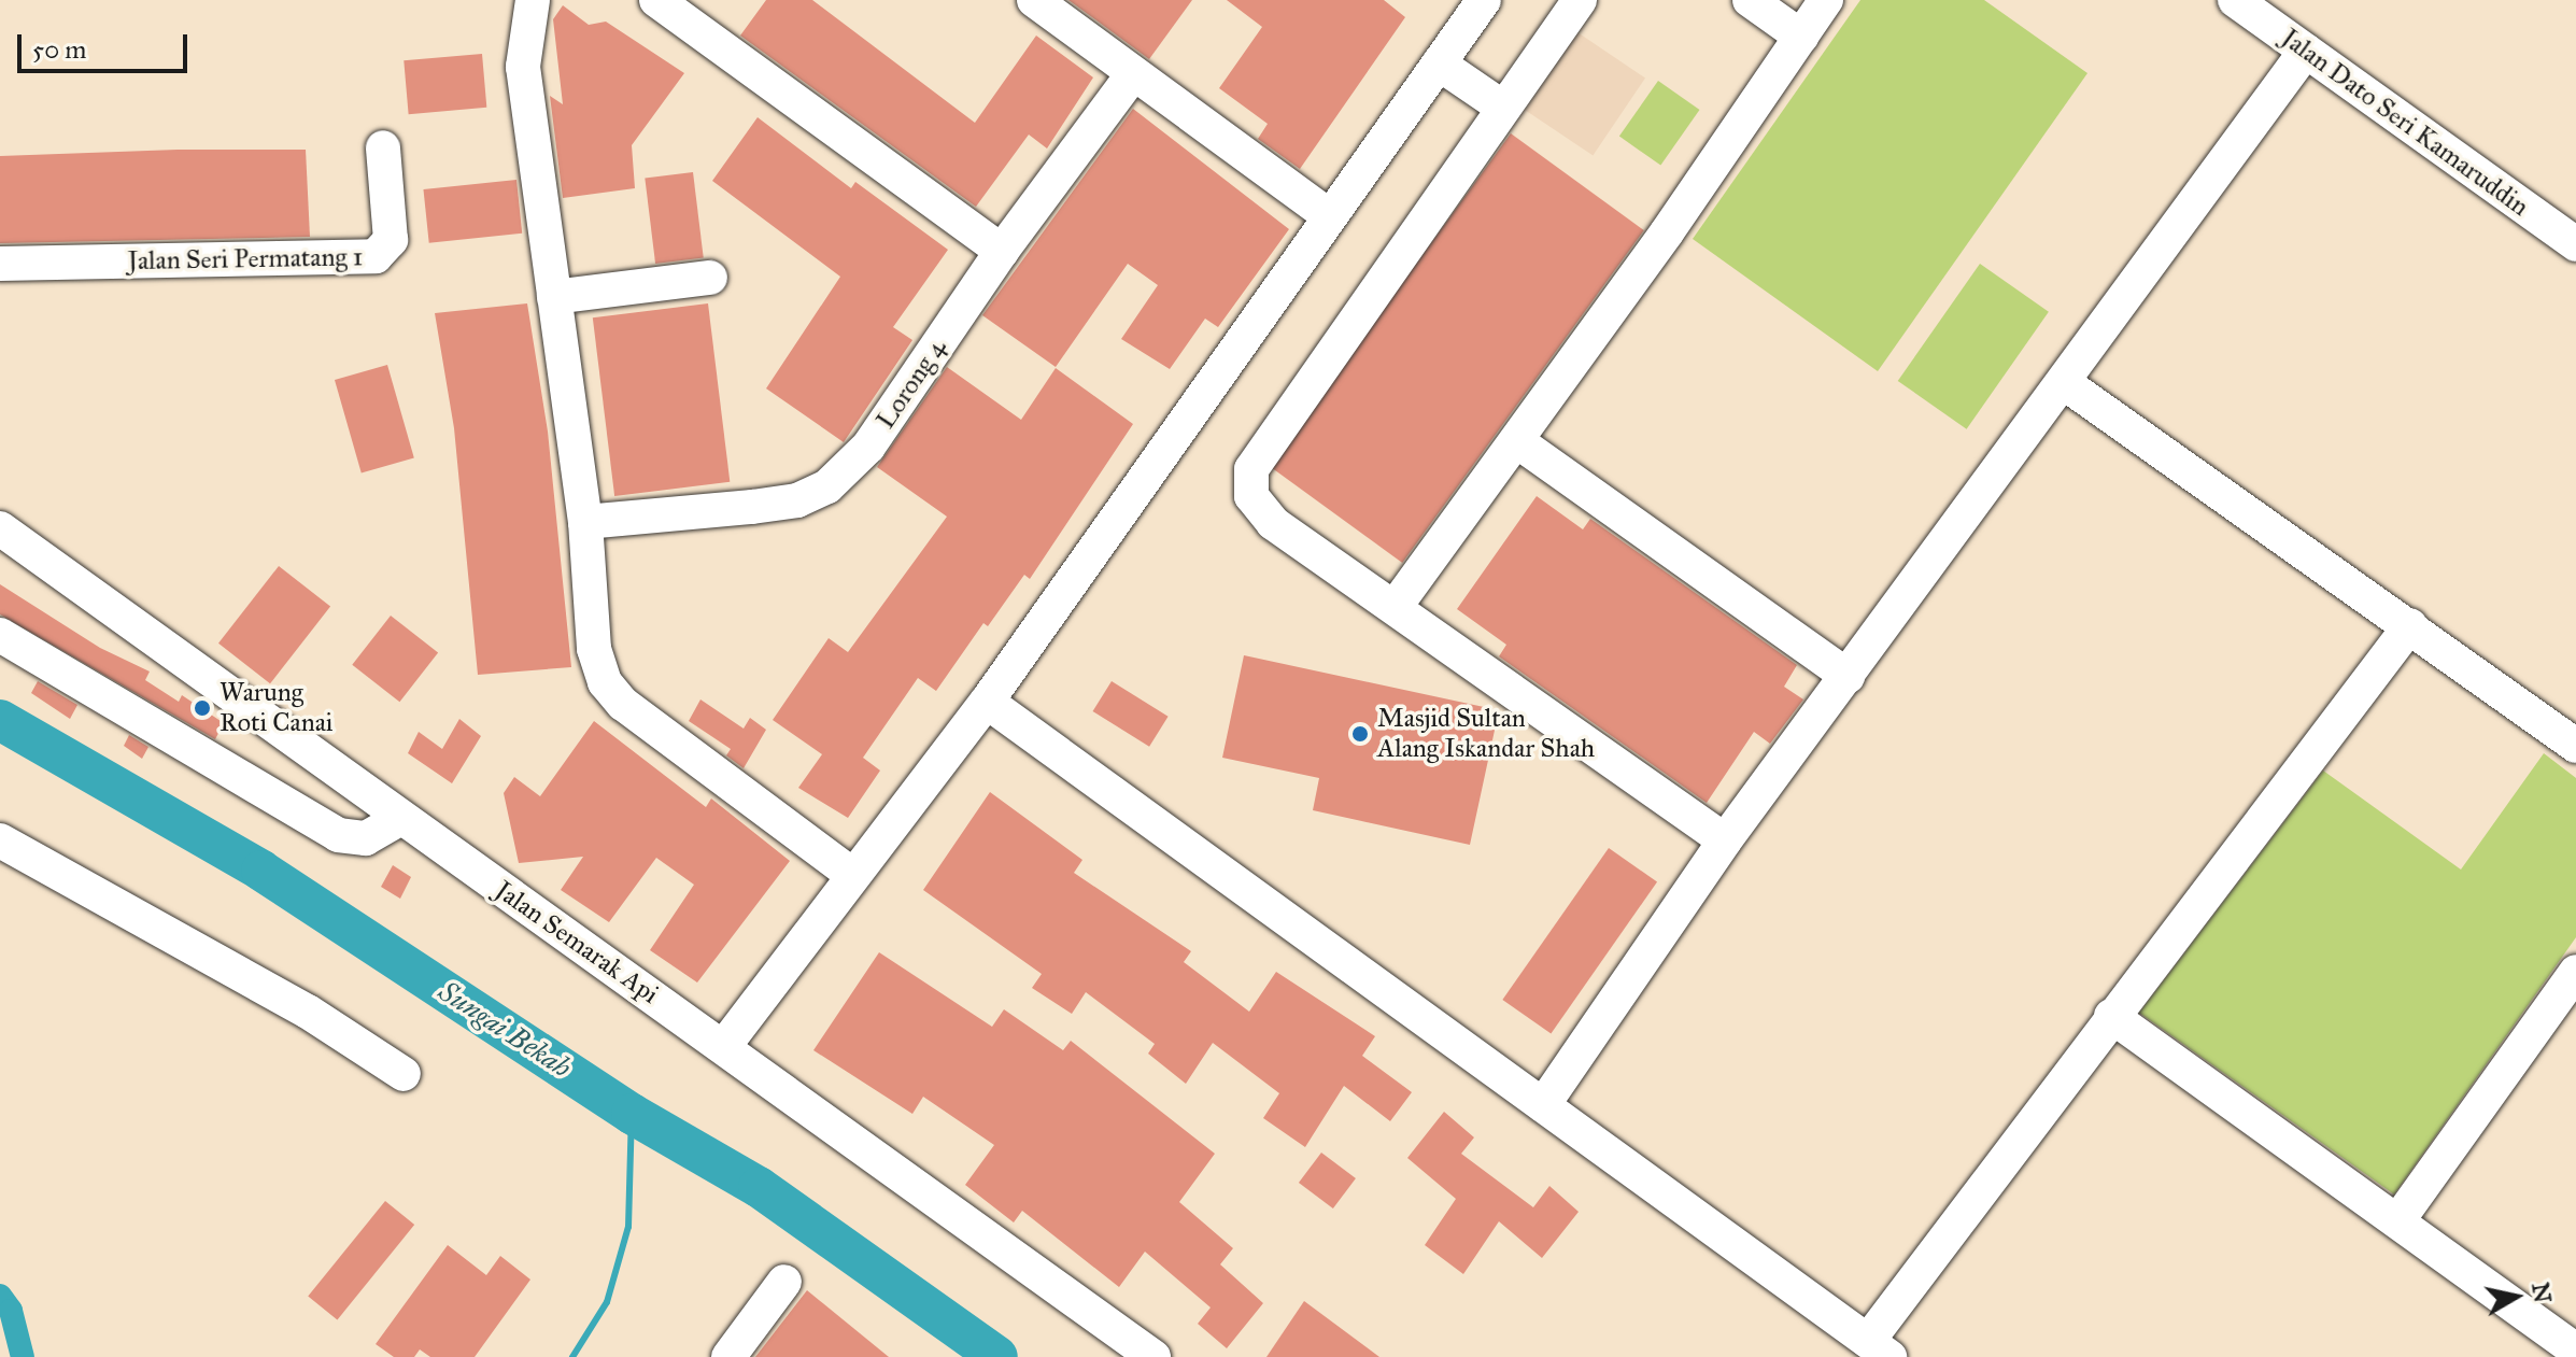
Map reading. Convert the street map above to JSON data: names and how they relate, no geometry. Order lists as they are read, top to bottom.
{
  "streets": {
    "street": [
      "Jalan Dato Seri Kamaruddin",
      "Jalan Seri Permatang 1",
      "Lorong 4",
      "Jalan Semarak Api"
    ]
  },
  "water": ["Sungai Bekah"],
  "places": ["Warung Roti Canai", "Masjid Sultan Alang Iskandar Shah"],
  "scale_bar": "50 m",
  "north": "right"
}
